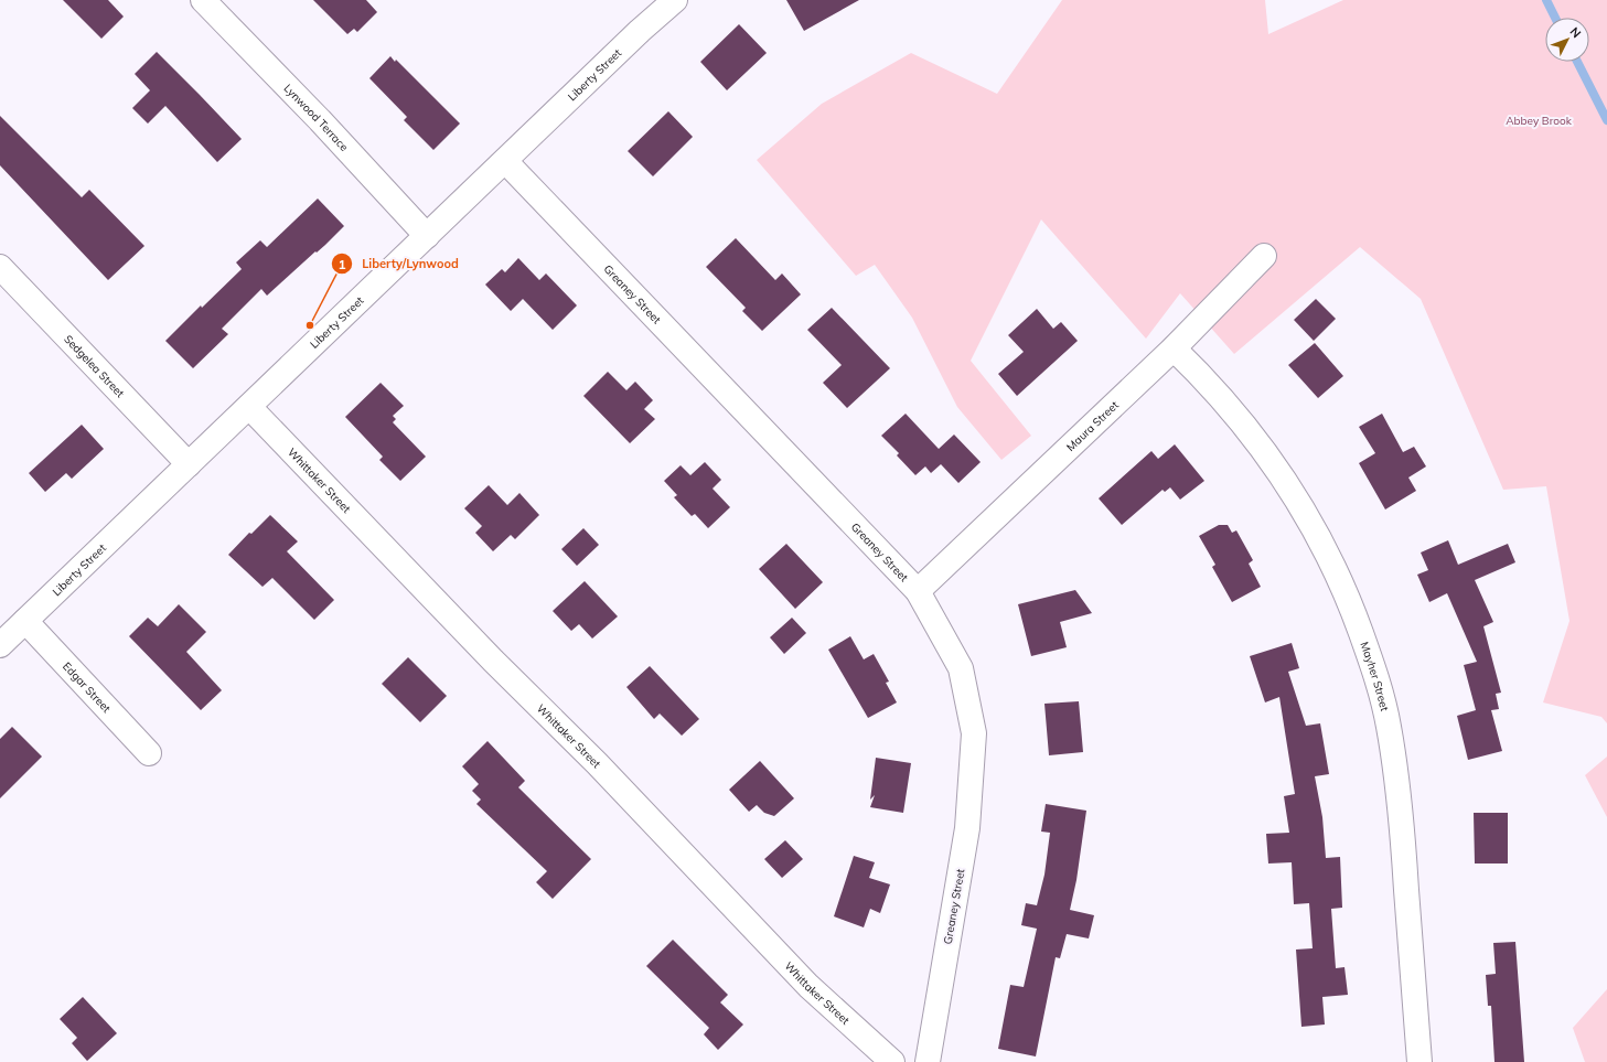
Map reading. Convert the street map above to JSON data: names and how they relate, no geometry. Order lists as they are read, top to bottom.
{
  "streets": {
    "street": [
      "Liberty Street",
      "Lynwood Terrace",
      "Greaney Street",
      "Sedgelea Street",
      "Maura Street",
      "Whittaker Street",
      "Mayher Street",
      "Edgar Street"
    ]
  },
  "crossings": [
    ["Liberty Street", "Lynwood Terrace"],
    ["Liberty Street", "Greaney Street"],
    ["Liberty Street", "Sedgelea Street"],
    ["Liberty Street", "Whittaker Street"],
    ["Liberty Street", "Edgar Street"],
    ["Greaney Street", "Maura Street"],
    ["Maura Street", "Mayher Street"]
  ],
  "parks": ["Abbey Brook"],
  "places": ["Liberty/Lynwood"],
  "north": "top right"
}
